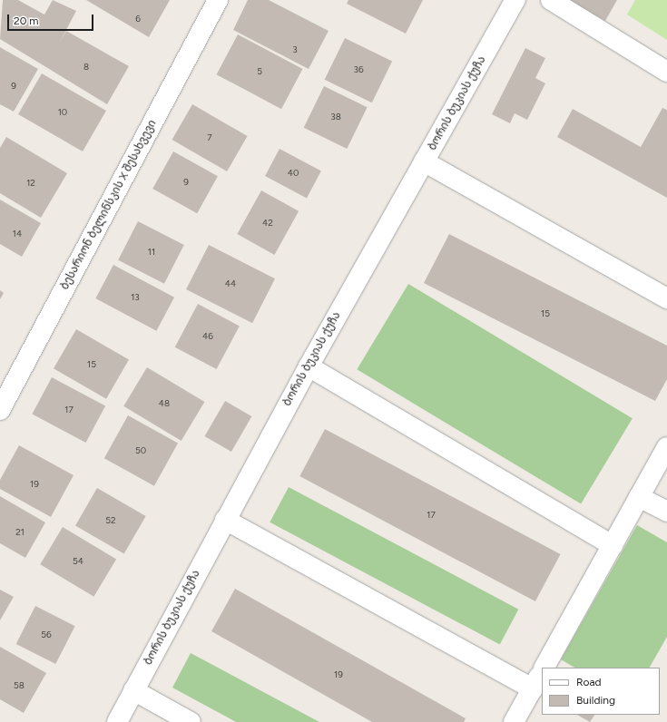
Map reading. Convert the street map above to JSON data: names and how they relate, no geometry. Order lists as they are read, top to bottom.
{
  "streets": {
    "street": ["ბორის ბუკიას ქუჩა", "ბესარიონ ბელინსკის X შესახვევი"]
  },
  "house_numbers": [
    "6",
    "3",
    "8",
    "36",
    "5",
    "9",
    "10",
    "38",
    "7",
    "40",
    "9",
    "12",
    "42",
    "14",
    "11",
    "44",
    "13",
    "15",
    "46",
    "15",
    "48",
    "17",
    "50",
    "19",
    "17",
    "52",
    "21",
    "54",
    "56",
    "19",
    "58"
  ],
  "legend": ["Road", "Building"],
  "scale_bar": "20 m"
}
